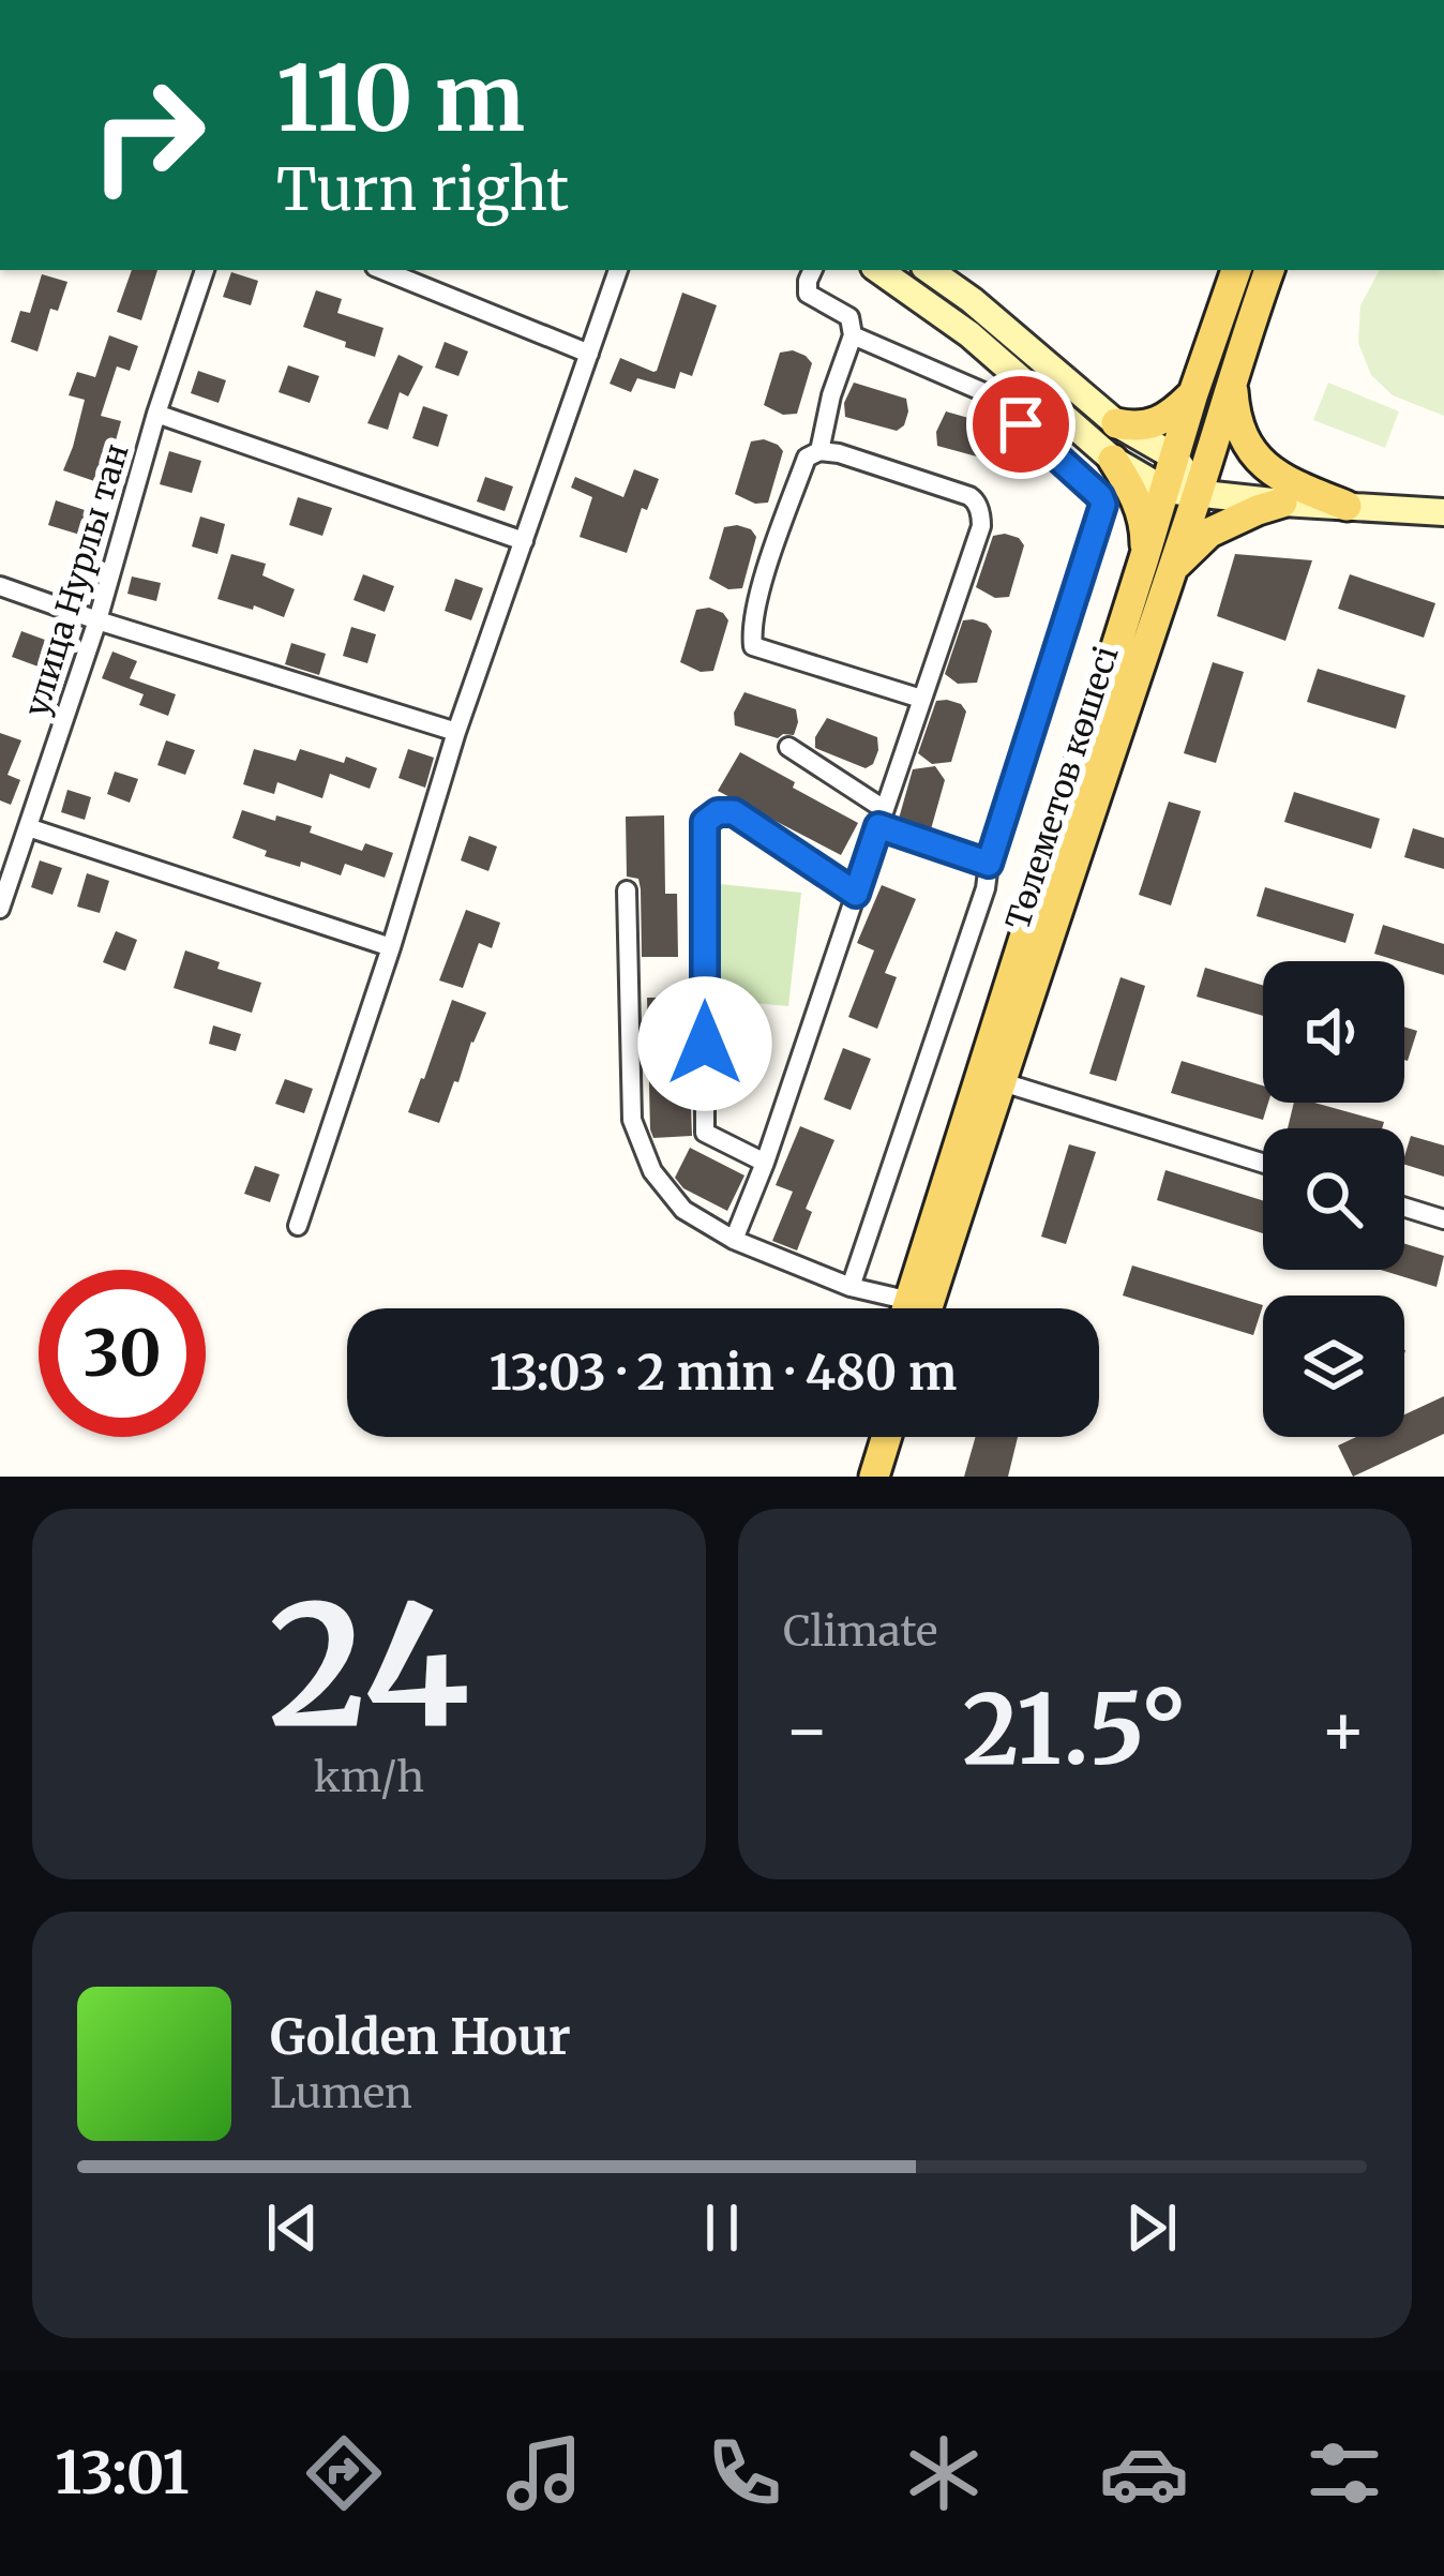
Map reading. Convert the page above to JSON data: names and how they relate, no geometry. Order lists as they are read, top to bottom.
{
  "streets": {
    "main road": ["Төлеметов көшесі"],
    "street": ["улица Нурлы тан"]
  },
  "page": {
    "turn": ["110 m", "Turn right"],
    "limit": "30",
    "trip": "13:03 · 2 min · 480 m",
    "tile": [
      ["24", "km/h"],
      "Climate"
    ],
    "heat": ["−", "21.5°", "+"],
    "song": ["Golden Hour", "Lumen"],
    "tabs": "13:01"
  }
}
